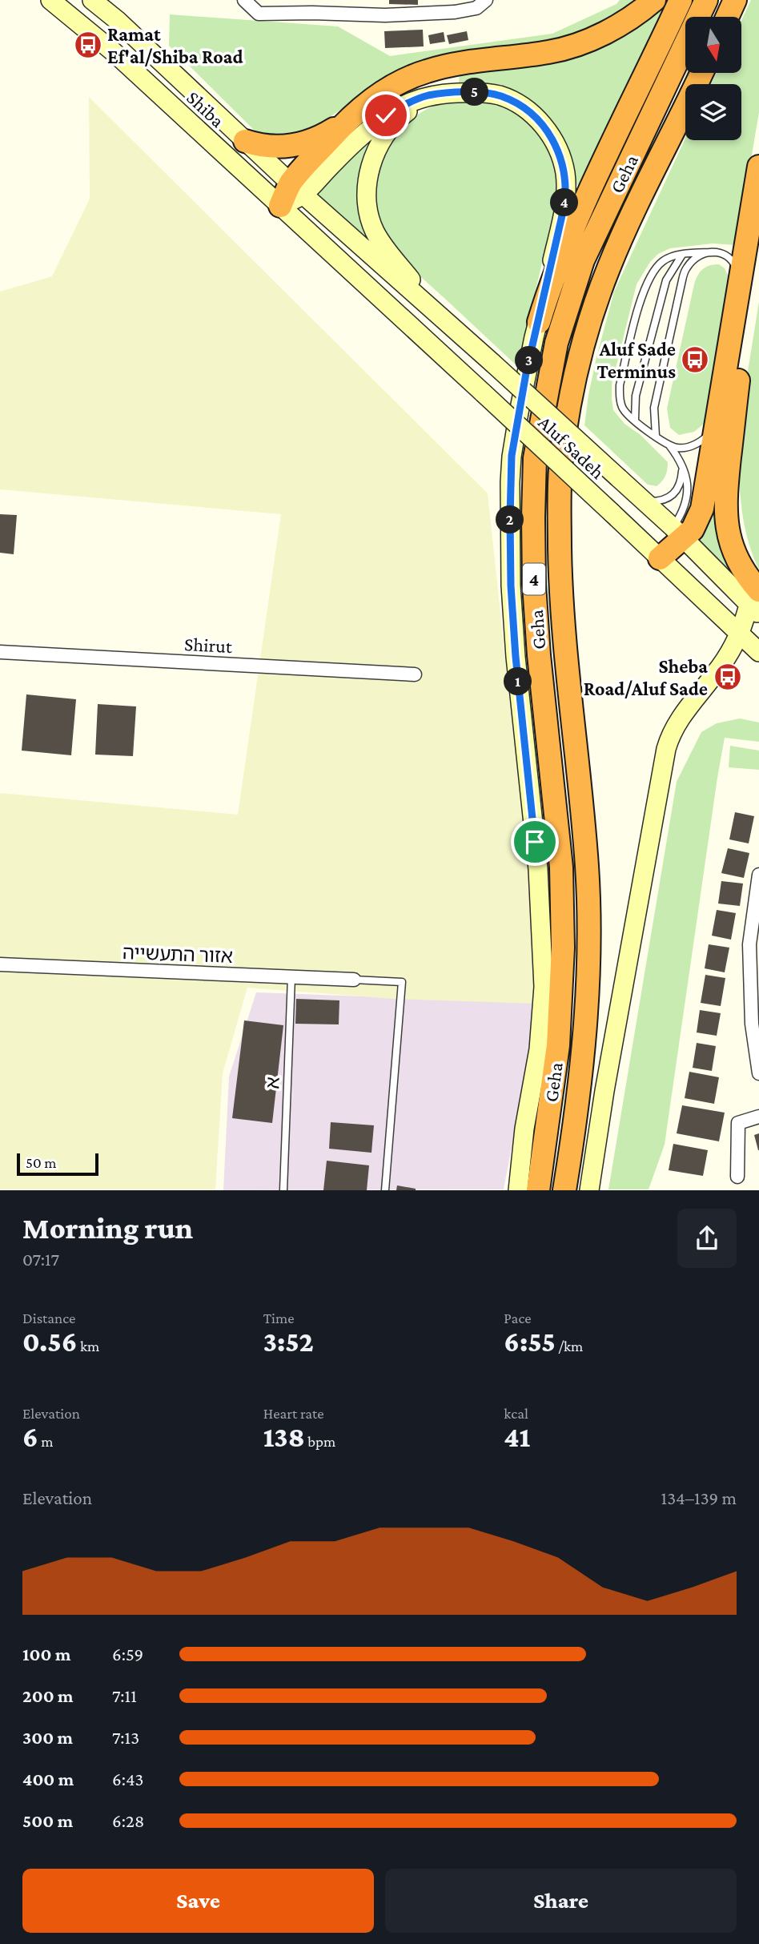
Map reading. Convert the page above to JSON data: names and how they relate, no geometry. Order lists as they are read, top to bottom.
{
  "streets": {
    "highway": ["Geha", "4"],
    "main road": ["Shiba", "Aluf Sadeh"],
    "street": ["Shirut", "אזור התעשייה"],
    "lane": ["א"]
  },
  "crossings": [
    ["Shiba", "Aluf Sadeh"],
    ["אזור התעשייה", "א"]
  ],
  "places": {
    "bus stop": ["Ramat Ef'al/Shiba Road", "Aluf Sade Terminus", "Sheba Road/Aluf Sade"]
  },
  "scale_bar": "50 m",
  "north": "bottom",
  "page": {
    "pins": [
      "5",
      "4",
      "3",
      "2",
      "1"
    ],
    "scale": "50 m",
    "heading": ["Morning run", "07:17"],
    "stats": [
      ["Distance", "0.56 km"],
      ["Time", "3:52"],
      ["Pace", "6:55 /km"],
      ["Elevation", "6 m"],
      ["Heart rate", "138 bpm"],
      ["kcal", "41"]
    ],
    "chart": ["Elevation", "134–139 m"],
    "list": [
      {
        "name": "100 m",
        "note": "6:59"
      },
      {
        "name": "200 m",
        "note": "7:11"
      },
      {
        "name": "300 m",
        "note": "7:13"
      },
      {
        "name": "400 m",
        "note": "6:43"
      },
      {
        "name": "500 m",
        "note": "6:28"
      }
    ],
    "buttons": ["Save", "Share"]
  }
}
